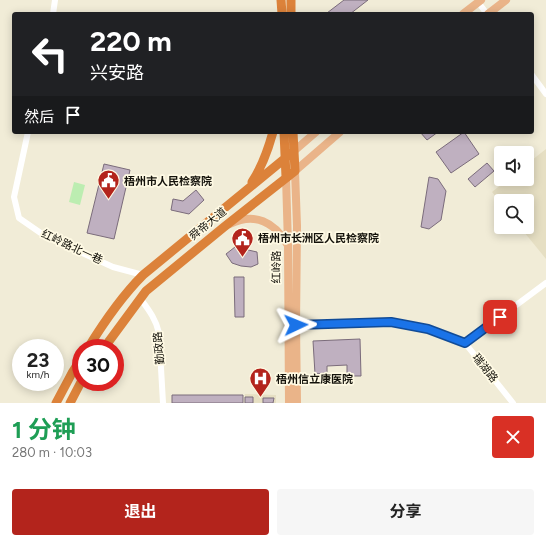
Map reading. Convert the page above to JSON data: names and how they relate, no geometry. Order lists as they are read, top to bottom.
{
  "streets": {
    "highway": ["舜帝大道", "红岭路"],
    "street": ["红岭路北一巷", "勤政路", "瑞湖路"]
  },
  "crossings": [
    ["舜帝大道", "红岭路北一巷"],
    ["舜帝大道", "红岭路"],
    ["舜帝大道", "勤政路"],
    ["红岭路", "瑞湖路"]
  ],
  "places": {
    "public building": ["梧州市人民检察院", "梧州市长洲区人民检察院"],
    "hospital": ["梧州信立康医院"]
  },
  "page": {
    "turn": ["220 m", "兴安路"],
    "then": "然后",
    "speed": "23 km/h",
    "limit": "30",
    "heading": ["1 分钟", "280 m · 10:03"],
    "buttons": ["退出", "分享"]
  }
}
